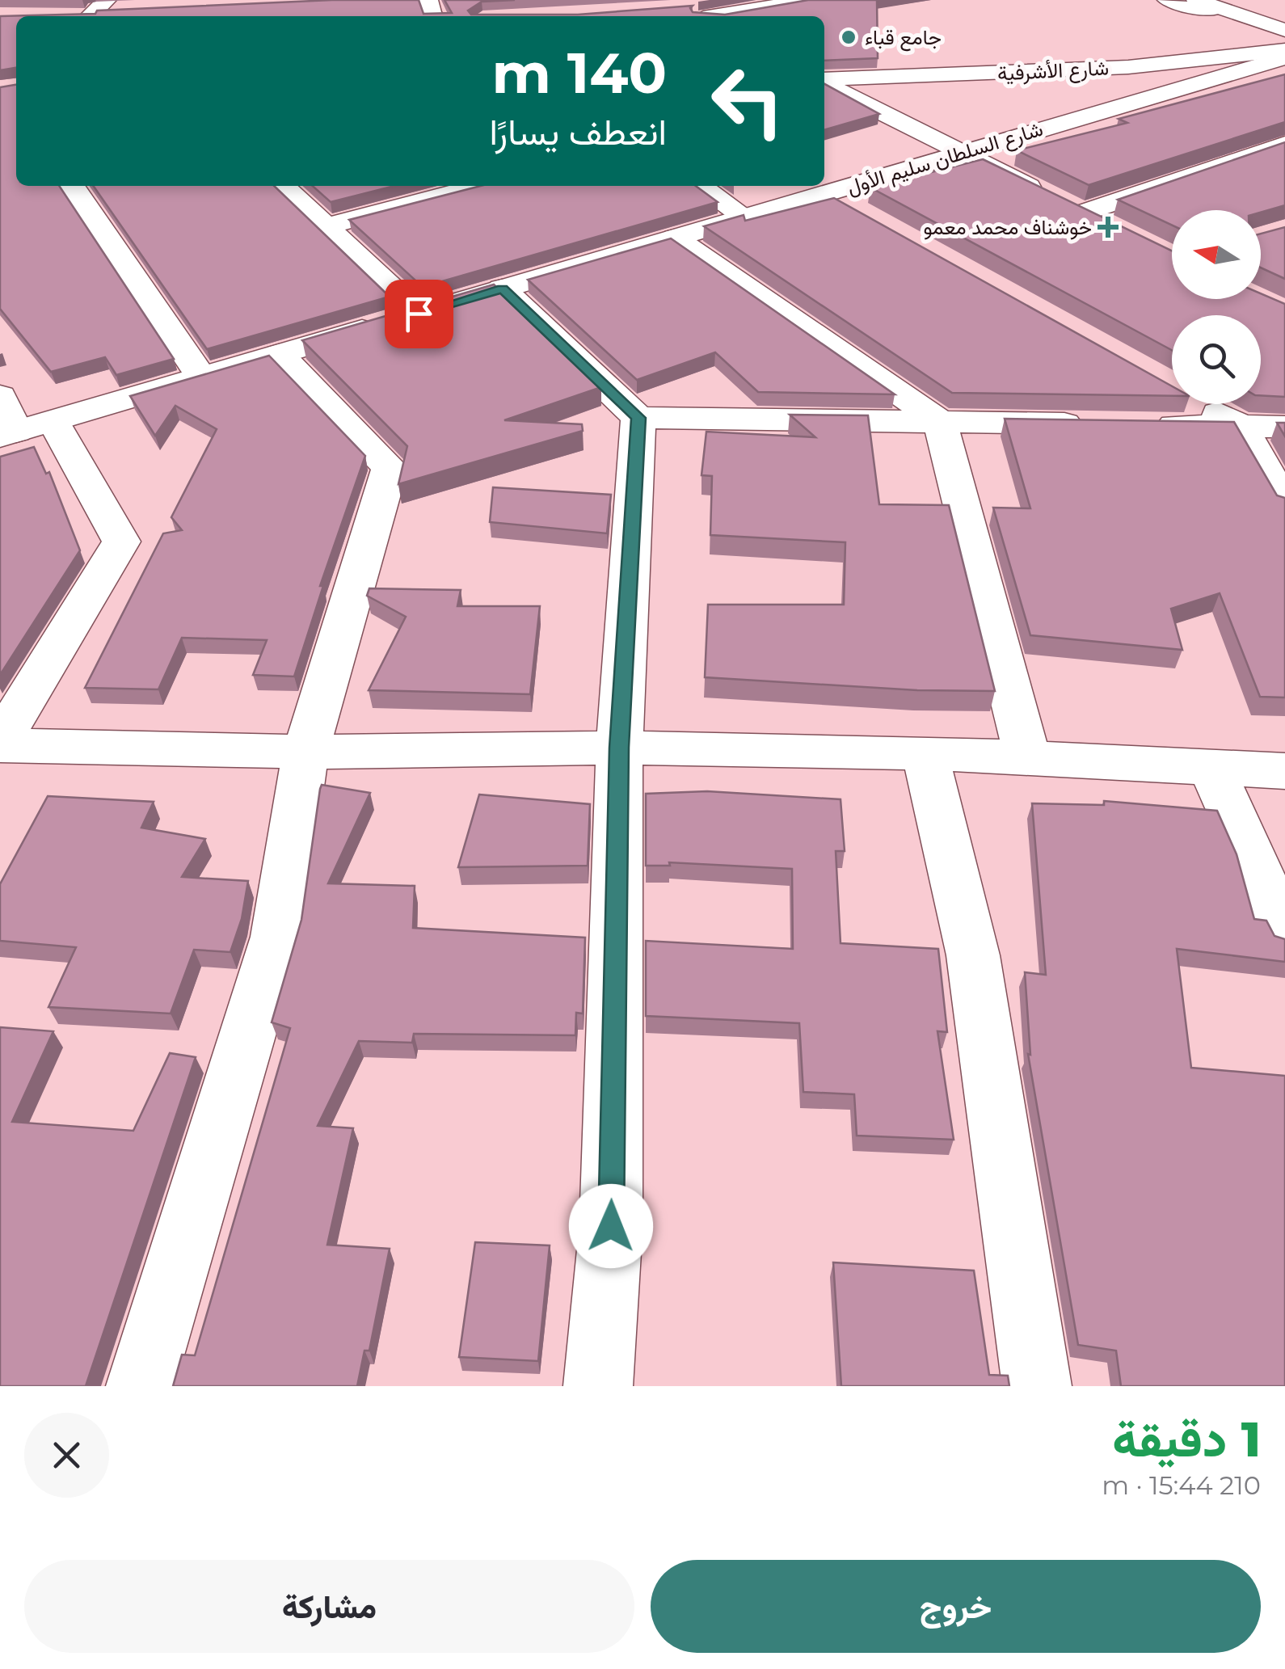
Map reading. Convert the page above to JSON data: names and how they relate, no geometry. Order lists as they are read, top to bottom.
{
  "streets": {
    "street": ["شارع الأشرفية", "شارع السلطان سليم الأول"]
  },
  "places": {
    "other": ["جامع قباء"],
    "health": ["خوشناف محمد معمو"]
  },
  "north": "left",
  "page": {
    "turn": ["140 m", "انعطف يسارًا"],
    "heading": ["1 دقيقة", "210 m · 15:44"],
    "buttons": ["خروج", "مشاركة"]
  }
}
